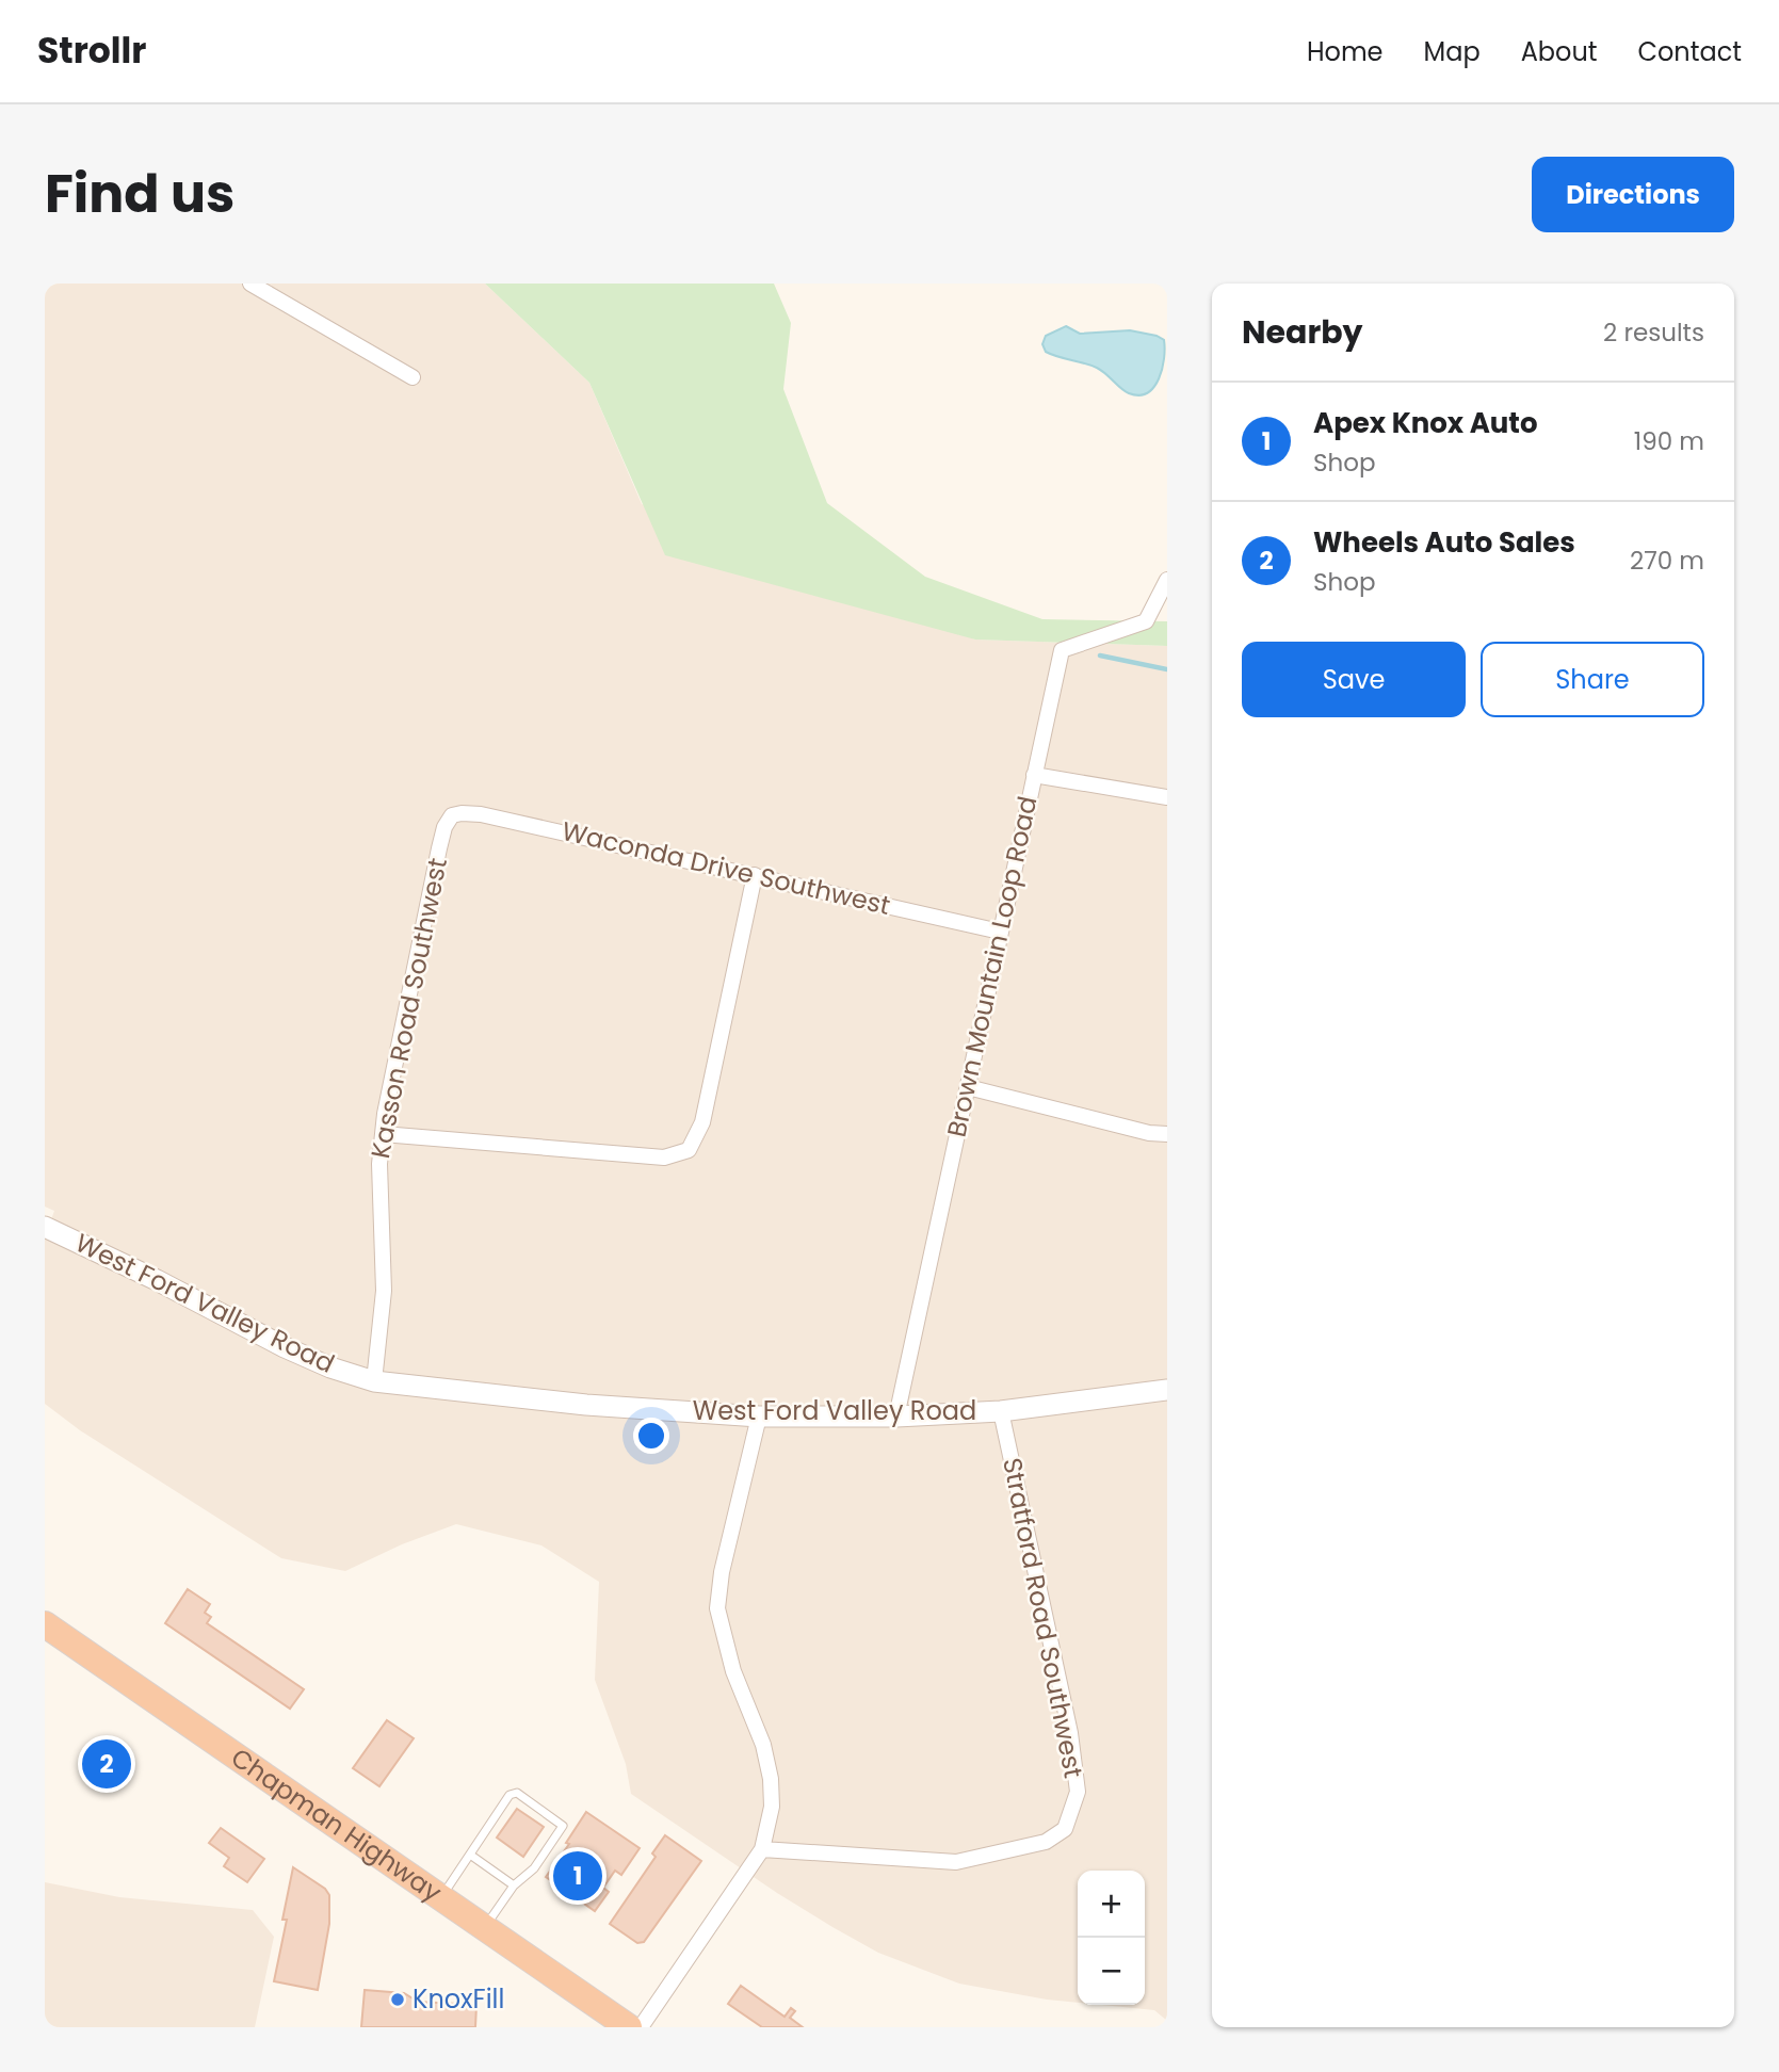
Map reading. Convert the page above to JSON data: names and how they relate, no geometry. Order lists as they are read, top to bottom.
{
  "streets": {
    "highway": ["Chapman Highway"],
    "street": [
      "Waconda Drive Southwest",
      "Brown Mountain Loop Road",
      "Kasson Road Southwest",
      "West Ford Valley Road",
      "Stratford Road Southwest"
    ]
  },
  "crossings": [
    ["Waconda Drive Southwest", "Brown Mountain Loop Road"],
    ["Waconda Drive Southwest", "Kasson Road Southwest"],
    ["Brown Mountain Loop Road", "West Ford Valley Road"],
    ["Kasson Road Southwest", "West Ford Valley Road"],
    ["West Ford Valley Road", "Stratford Road Southwest"]
  ],
  "places": ["KnoxFill"],
  "page": {
    "header": "Strollr",
    "nav": [
      "Home",
      "Map",
      "About",
      "Contact"
    ],
    "title": "Find us",
    "buttons": [
      "Directions",
      ["Save", "Share"]
    ],
    "heading": ["Nearby", "2 results"],
    "list": [
      {
        "mark": "1",
        "name": "Apex Knox Auto",
        "note": "Shop",
        "value": "190 m"
      },
      {
        "mark": "2",
        "name": "Wheels Auto Sales",
        "note": "Shop",
        "value": "270 m"
      }
    ],
    "pins": ["2", "1"],
    "map_buttons": ["+", "−"]
  }
}
